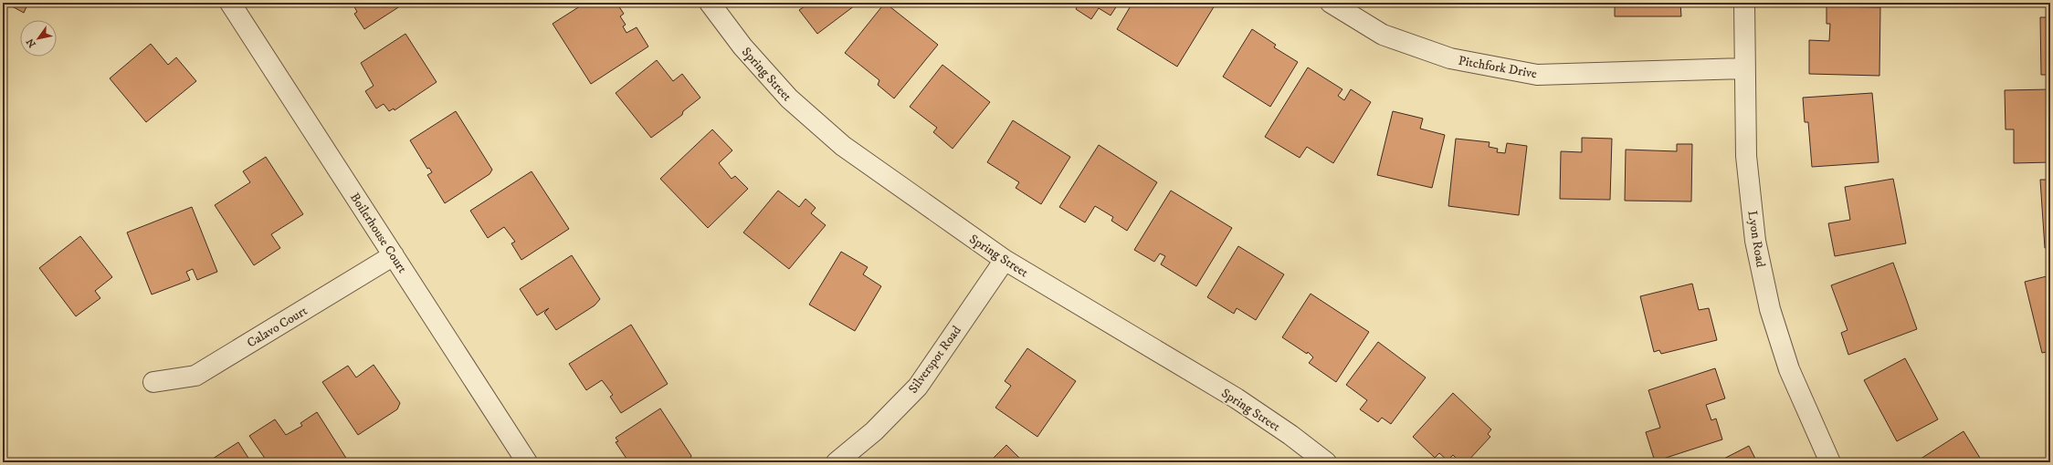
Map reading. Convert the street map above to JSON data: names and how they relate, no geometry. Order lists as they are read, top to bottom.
{
  "streets": {
    "street": [
      "Pitchfork Drive",
      "Spring Street",
      "Boilerhouse Court",
      "Lyon Road",
      "Calavo Court",
      "Silverspot Road"
    ]
  },
  "crossings": [
    ["Pitchfork Drive", "Lyon Road"],
    ["Spring Street", "Silverspot Road"],
    ["Boilerhouse Court", "Calavo Court"]
  ],
  "north": "bottom left"
}
